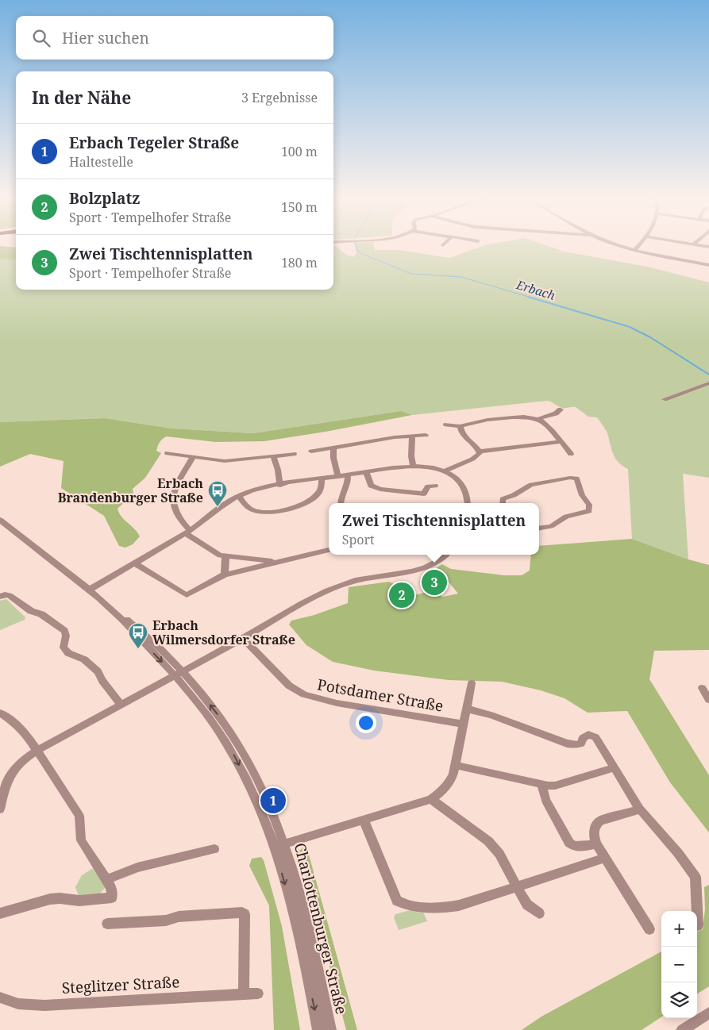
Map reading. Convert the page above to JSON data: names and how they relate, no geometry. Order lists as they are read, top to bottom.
{
  "streets": {
    "street": ["Potsdamer Straße", "Charlottenburger Straße", "Steglitzer Straße"]
  },
  "water": ["Erbach"],
  "places": {
    "bus stop": ["Erbach Brandenburger Straße", "Erbach Wilmersdorfer Straße"]
  },
  "page": {
    "search": "Hier suchen",
    "heading": ["In der Nähe", "3 Ergebnisse"],
    "list": [
      {
        "mark": "1",
        "name": "Erbach Tegeler Straße",
        "note": "Haltestelle",
        "value": "100 m"
      },
      {
        "mark": "2",
        "name": "Bolzplatz",
        "note": "Sport · Tempelhofer Straße",
        "value": "150 m"
      },
      {
        "mark": "3",
        "name": "Zwei Tischtennisplatten",
        "note": "Sport · Tempelhofer Straße",
        "value": "180 m"
      }
    ],
    "popup": ["Zwei Tischtennisplatten", "Sport"],
    "pins": ["3", "2", "1"],
    "map_buttons": ["+", "−"]
  }
}
